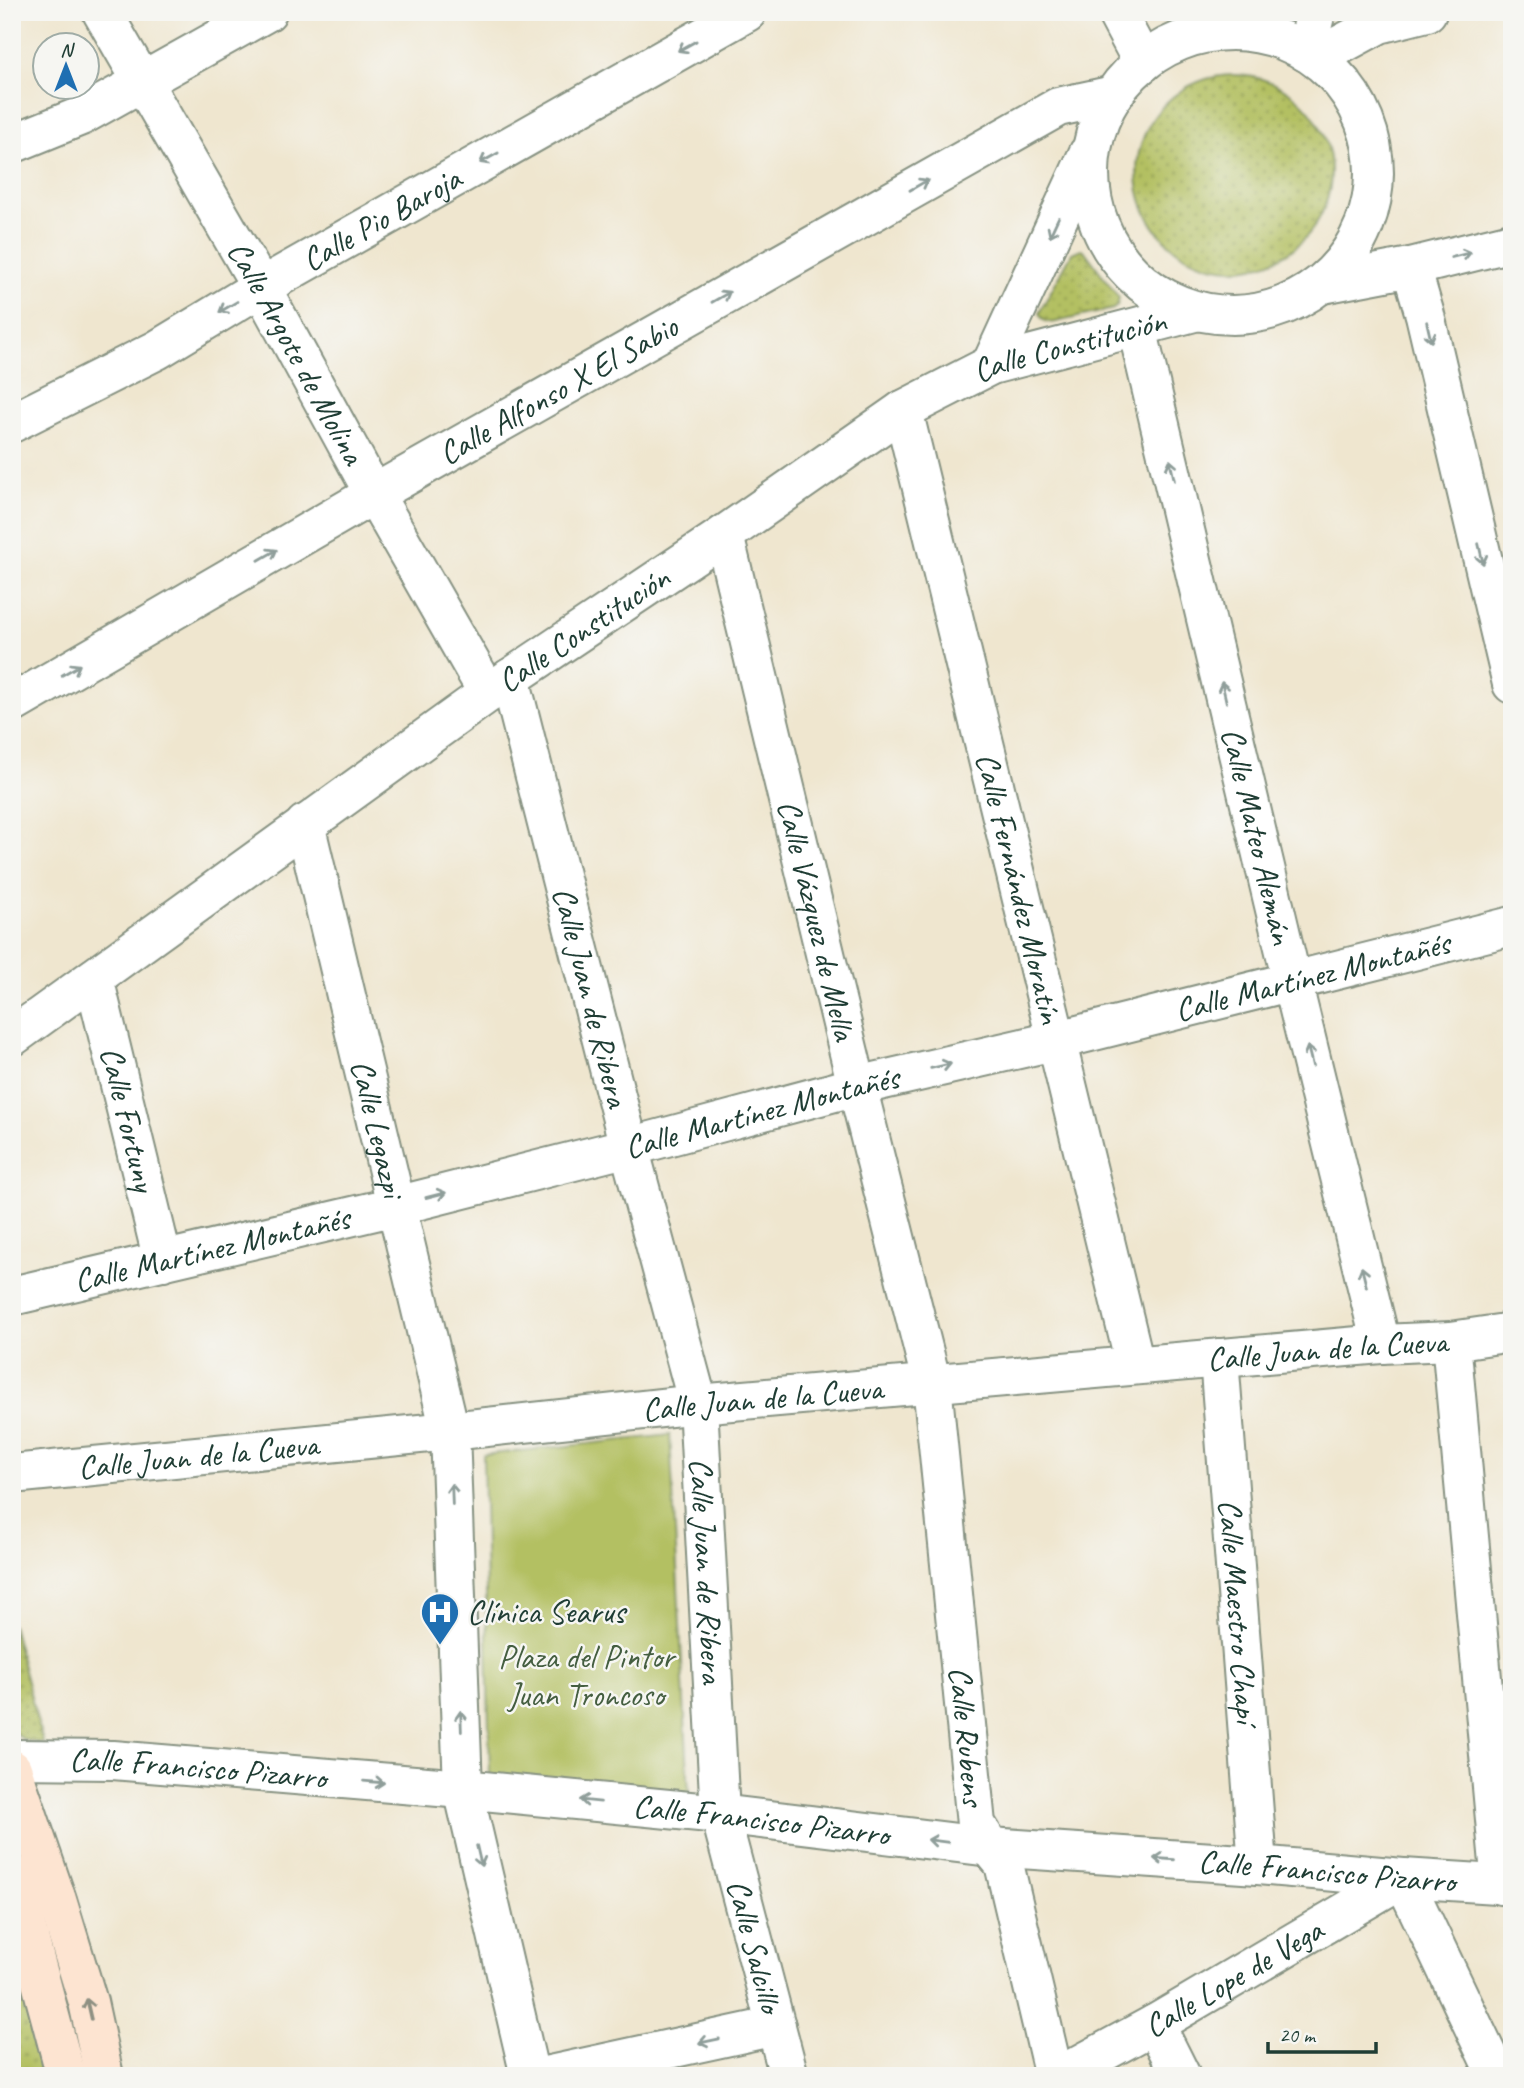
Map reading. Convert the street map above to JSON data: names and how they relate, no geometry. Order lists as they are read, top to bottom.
{
  "streets": {
    "street": [
      "Calle Pio Baroja",
      "Calle Constitución",
      "Calle Argote de Molina",
      "Calle Alfonso X El Sabio",
      "Calle Mateo Alemán",
      "Calle Fernández Moratín",
      "Calle Vázquez de Mella",
      "Calle Martínez Montañés",
      "Calle Juan de Ribera",
      "Calle Fortuny",
      "Calle Legazpi",
      "Calle Juan de la Cueva",
      "Calle Maestro Chapí",
      "Calle Rubens",
      "Calle Francisco Pizarro",
      "Calle Salcillo",
      "Calle Lope de Vega"
    ]
  },
  "crossings": [
    ["Calle Pio Baroja", "Calle Argote de Molina"],
    ["Calle Constitución", "Calle Argote de Molina"],
    ["Calle Constitución", "Calle Mateo Alemán"],
    ["Calle Constitución", "Calle Fernández Moratín"],
    ["Calle Constitución", "Calle Vázquez de Mella"],
    ["Calle Constitución", "Calle Juan de Ribera"],
    ["Calle Constitución", "Calle Fortuny"],
    ["Calle Constitución", "Calle Legazpi"],
    ["Calle Argote de Molina", "Calle Alfonso X El Sabio"],
    ["Calle Argote de Molina", "Calle Juan de Ribera"],
    ["Calle Mateo Alemán", "Calle Martínez Montañés"],
    ["Calle Mateo Alemán", "Calle Juan de la Cueva"],
    ["Calle Fernández Moratín", "Calle Martínez Montañés"],
    ["Calle Fernández Moratín", "Calle Juan de la Cueva"],
    ["Calle Vázquez de Mella", "Calle Martínez Montañés"],
    ["Calle Vázquez de Mella", "Calle Juan de la Cueva"],
    ["Calle Vázquez de Mella", "Calle Rubens"],
    ["Calle Martínez Montañés", "Calle Juan de Ribera"],
    ["Calle Martínez Montañés", "Calle Fortuny"],
    ["Calle Martínez Montañés", "Calle Legazpi"],
    ["Calle Juan de Ribera", "Calle Juan de la Cueva"],
    ["Calle Juan de Ribera", "Calle Francisco Pizarro"],
    ["Calle Juan de Ribera", "Calle Salcillo"],
    ["Calle Legazpi", "Calle Juan de la Cueva"],
    ["Calle Legazpi", "Calle Francisco Pizarro"],
    ["Calle Juan de la Cueva", "Calle Maestro Chapí"],
    ["Calle Juan de la Cueva", "Calle Rubens"],
    ["Calle Maestro Chapí", "Calle Francisco Pizarro"],
    ["Calle Rubens", "Calle Francisco Pizarro"],
    ["Calle Rubens", "Calle Lope de Vega"],
    ["Calle Francisco Pizarro", "Calle Salcillo"],
    ["Calle Francisco Pizarro", "Calle Lope de Vega"]
  ],
  "one_way": ["Calle Alfonso X El Sabio"],
  "parks": ["Plaza del Pintor Juan Troncoso"],
  "places": {
    "hospital": ["Clínica Searus"]
  },
  "scale_bar": "20 m",
  "north": "top"
}
